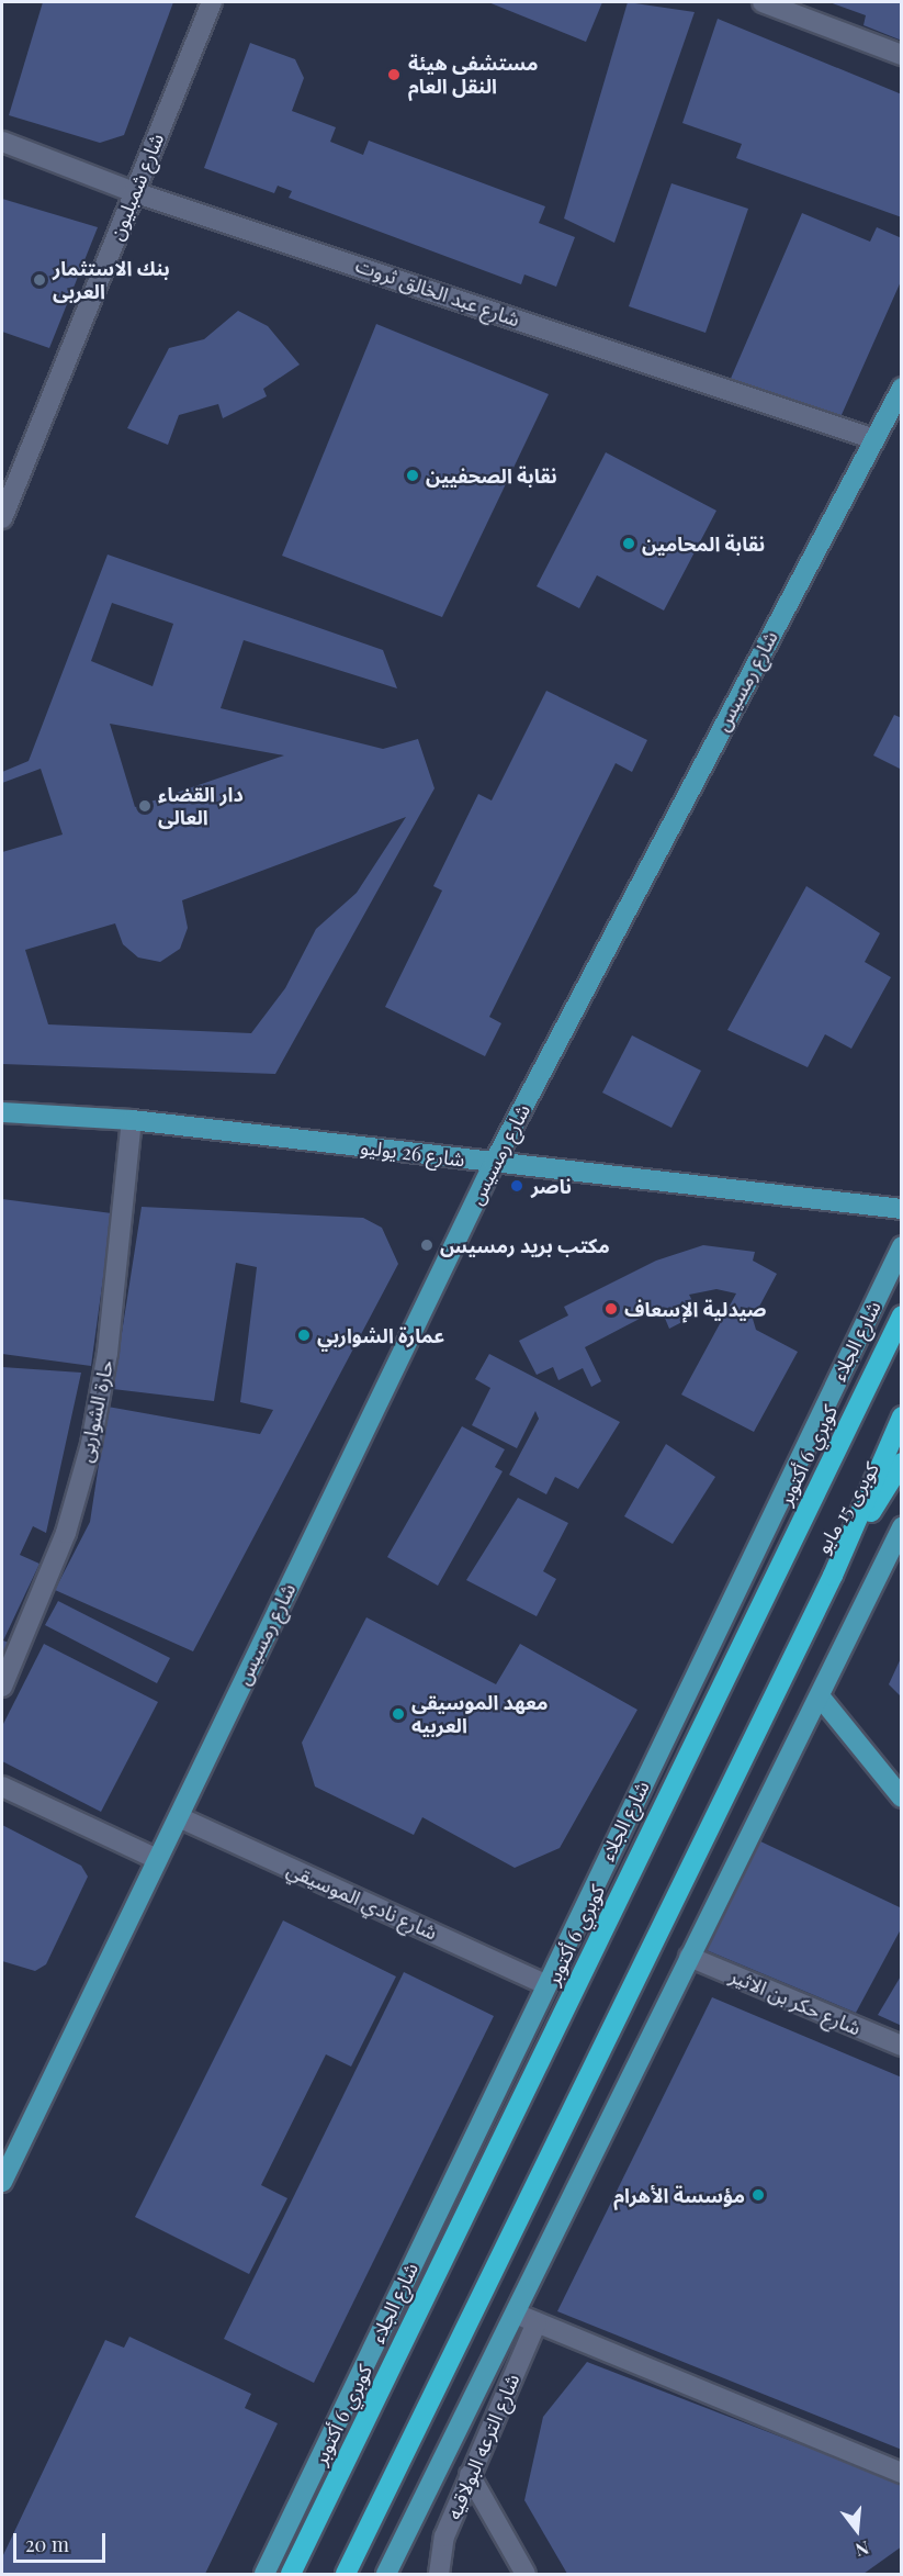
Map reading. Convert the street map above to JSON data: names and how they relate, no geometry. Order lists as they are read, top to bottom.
{
  "streets": {
    "highway": ["كوبري 6 أكتوبر", "كوبرى 15 مايو"],
    "main road": ["شارع رمسيس", "شارع 26 يوليو", "شارع الجلاء"],
    "street": [
      "شارع شمبليون",
      "شارع عبد الخالق ثروت",
      "حارة الشواربى",
      "شارع نادي الموسيقي",
      "شارع حكر بن الاثير",
      "شارع الترعه البولاقيه"
    ]
  },
  "crossings": [
    ["شارع شمبليون", "شارع عبد الخالق ثروت"],
    ["شارع عبد الخالق ثروت", "شارع رمسيس"],
    ["شارع رمسيس", "شارع 26 يوليو"],
    ["شارع رمسيس", "شارع نادي الموسيقي"],
    ["شارع 26 يوليو", "حارة الشواربى"],
    ["شارع الجلاء", "شارع نادي الموسيقي"]
  ],
  "places": [
    "مستشفى هيئة النقل العام",
    "بنك الاستثمار العربى",
    "نقابة الصحفيين",
    "نقابة المحامين",
    "دار القضاء العالى",
    "ناصر",
    "مكتب بريد رمسيس",
    "صيدلية الإسعاف",
    "عمارة الشواربي",
    "معهد الموسيقى العربيه",
    "مؤسسة الأهرام"
  ],
  "scale_bar": "20 m",
  "north": "bottom"
}
